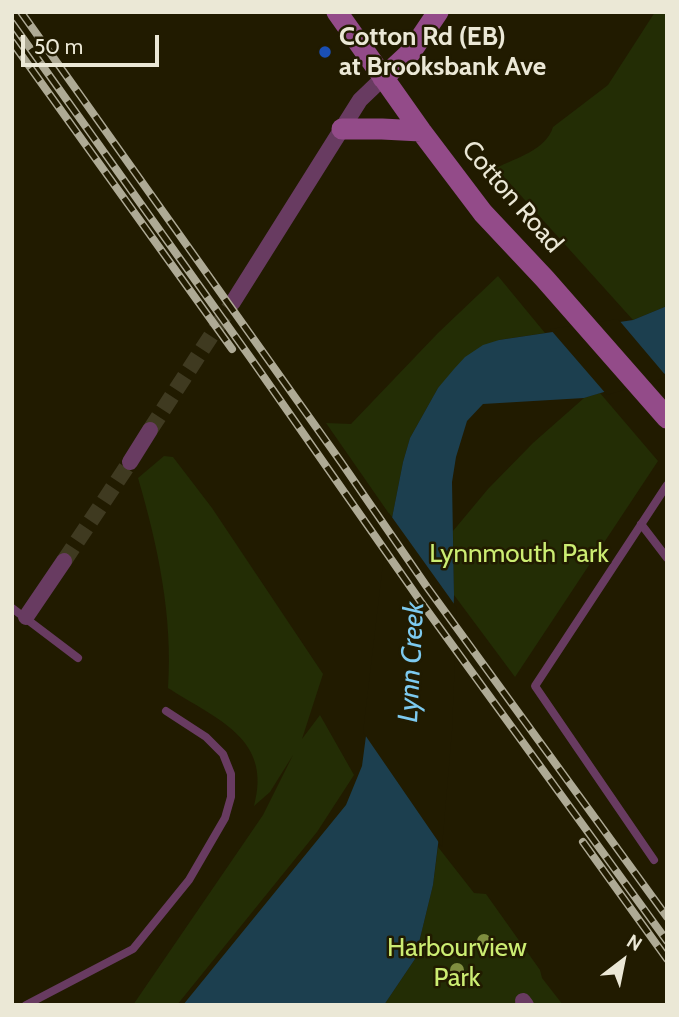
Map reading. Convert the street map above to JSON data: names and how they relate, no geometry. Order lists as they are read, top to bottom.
{
  "streets": {
    "main road": ["Cotton Road"]
  },
  "water": ["Lynn Creek"],
  "parks": ["Lynnmouth Park", "Harbourview Park"],
  "places": ["Cotton Rd (EB) at Brooksbank Ave"],
  "scale_bar": "50 m",
  "north": "top right"
}
